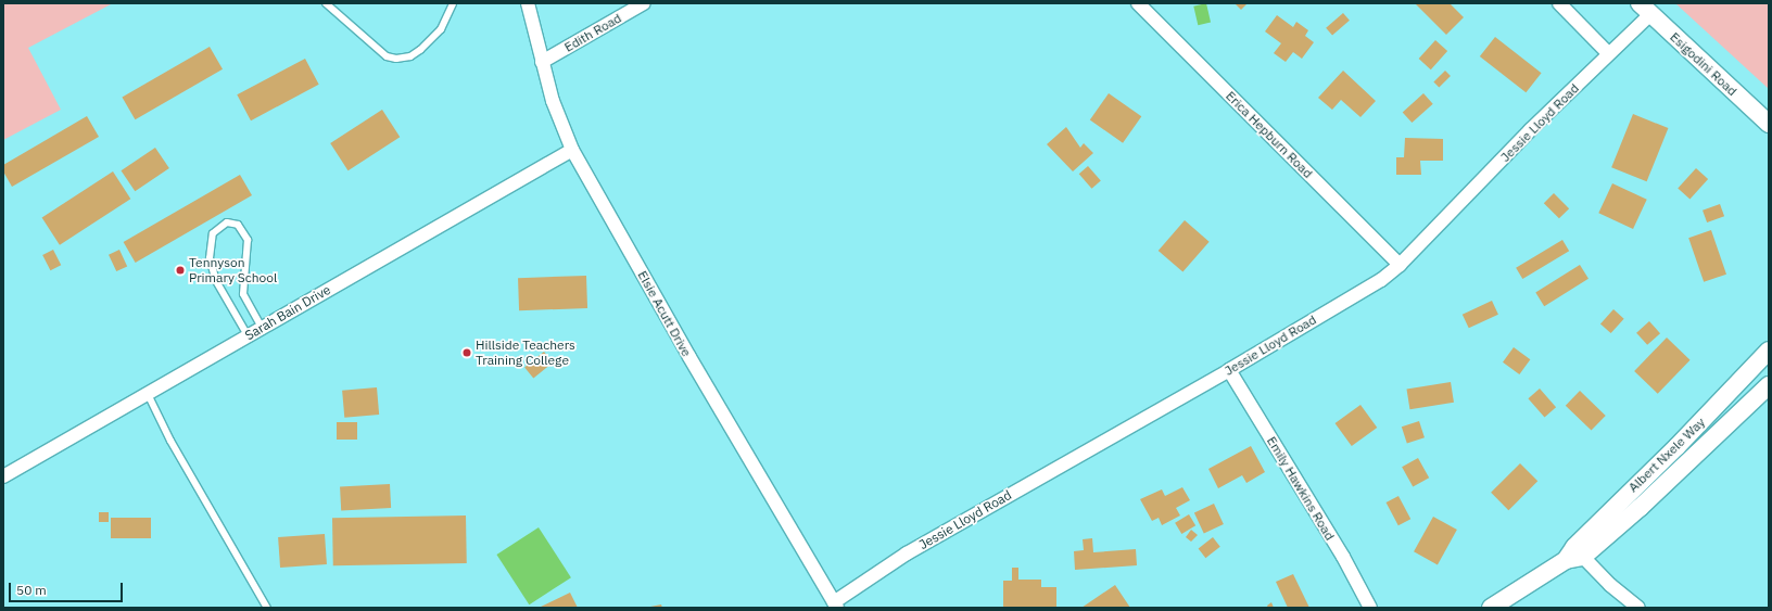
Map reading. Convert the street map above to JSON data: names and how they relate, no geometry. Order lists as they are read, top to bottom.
{
  "streets": {
    "main road": ["Esigodini Road", "Albert Nxele Way"],
    "street": [
      "Edith Road",
      "Jessie Lloyd Road",
      "Erica Hepburn Road",
      "Sarah Bain Drive",
      "Elsie Acutt Drive",
      "Emily Hawkins Road"
    ]
  },
  "crossings": [
    ["Edith Road", "Elsie Acutt Drive"],
    ["Esigodini Road", "Jessie Lloyd Road"],
    ["Jessie Lloyd Road", "Erica Hepburn Road"],
    ["Jessie Lloyd Road", "Elsie Acutt Drive"],
    ["Jessie Lloyd Road", "Emily Hawkins Road"],
    ["Sarah Bain Drive", "Elsie Acutt Drive"]
  ],
  "places": ["Tennyson Primary School", "Hillside Teachers Training College"],
  "scale_bar": "50 m"
}
